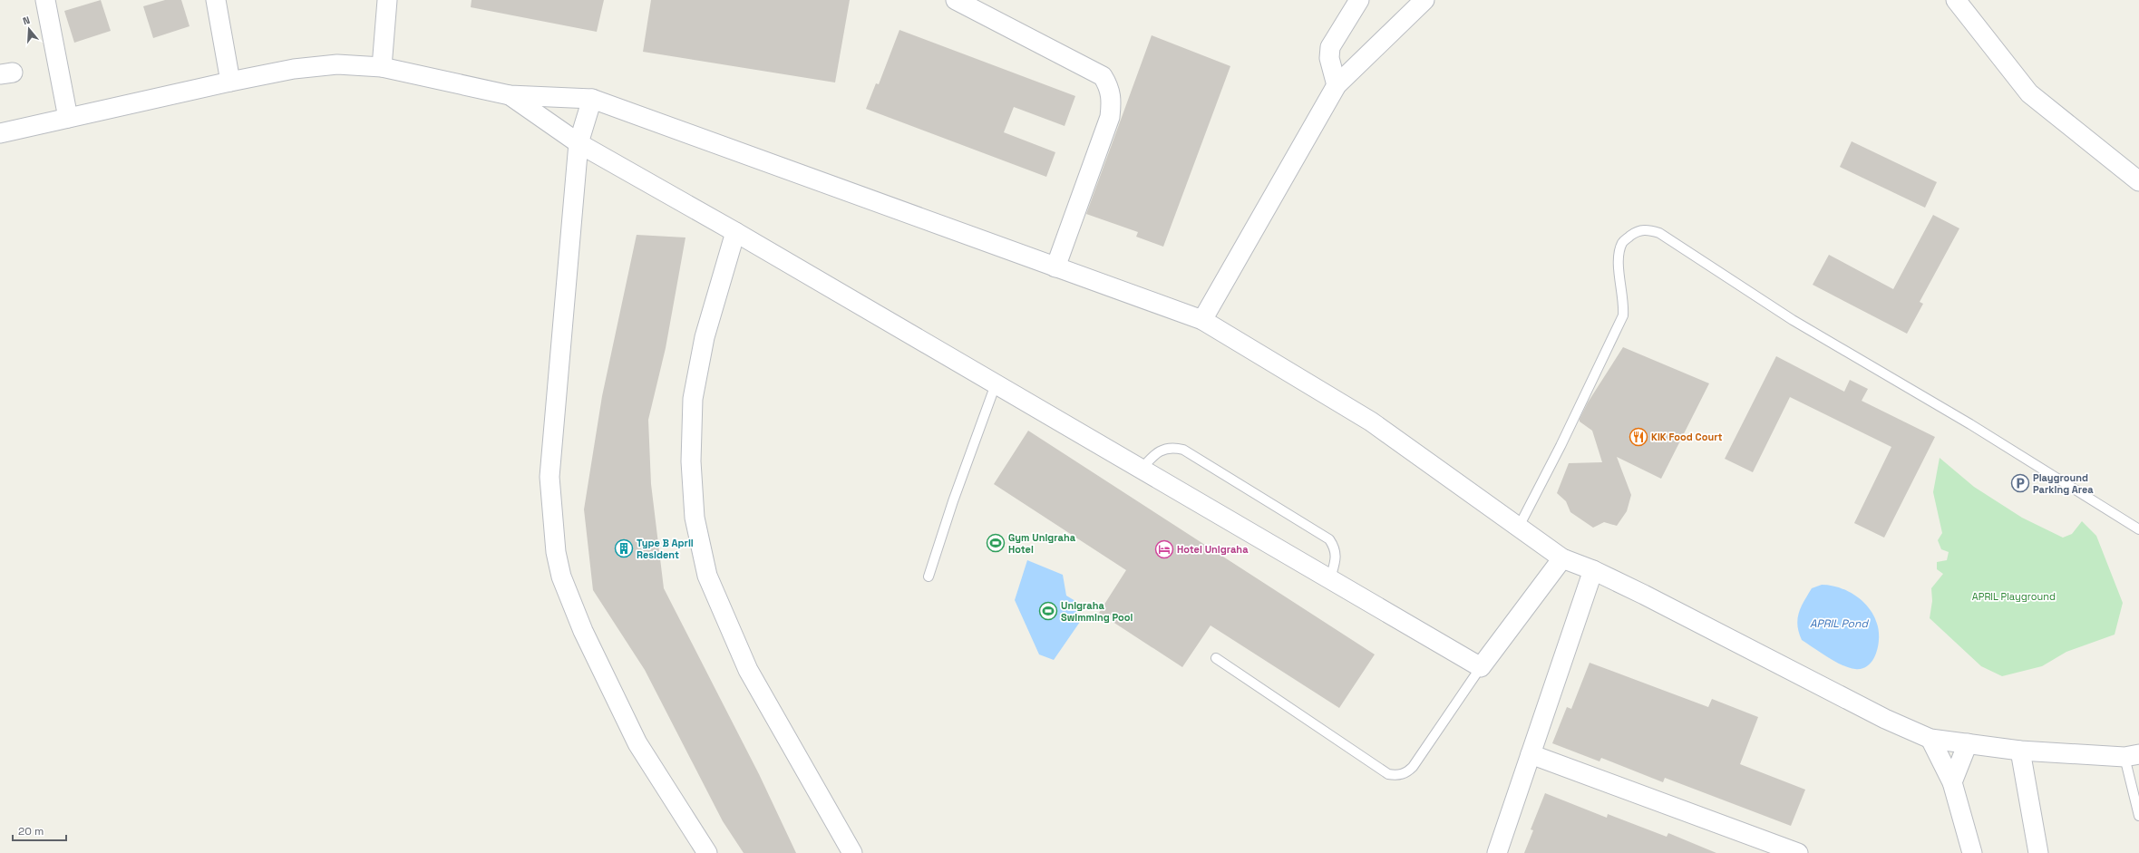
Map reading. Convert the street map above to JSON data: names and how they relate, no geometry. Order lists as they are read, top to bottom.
{
  "water": ["APRIL Pond"],
  "parks": ["APRIL Playground"],
  "places": {
    "restaurant": ["KIK Food Court"],
    "parking": ["Playground Parking Area"],
    "sports": ["Gym Unigraha Hotel", "Unigraha Swimming Pool"],
    "building": ["Type B April Resident"],
    "hotel": ["Hotel Unigraha"]
  },
  "scale_bar": "20 m",
  "north": "top"
}
